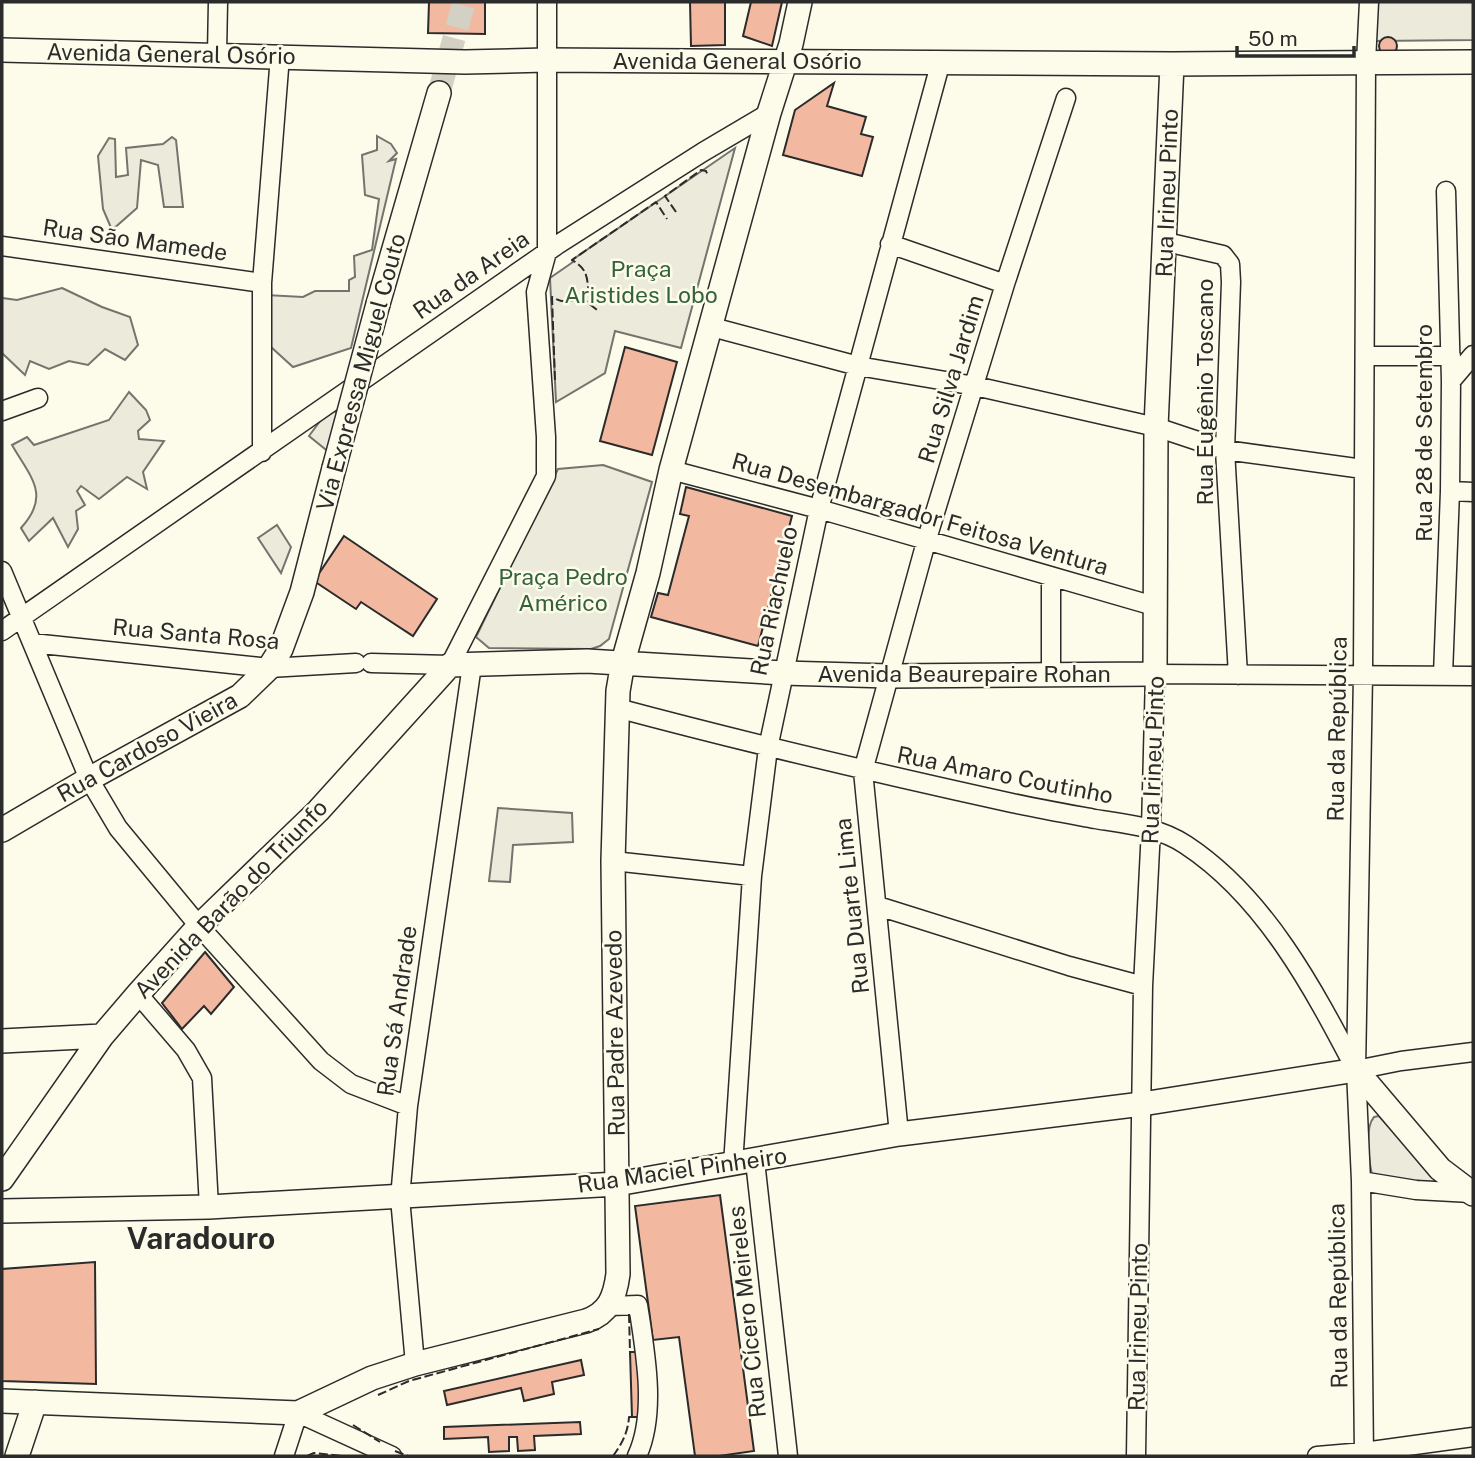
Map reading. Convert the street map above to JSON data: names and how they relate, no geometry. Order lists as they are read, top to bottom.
{
  "streets": {
    "main road": [
      "Avenida General Osório",
      "Rua Irineu Pinto",
      "Via Expressa Miguel Couto",
      "Avenida Beaurepaire Rohan",
      "Rua Cardoso Vieira",
      "Avenida Barão do Triunfo",
      "Rua Padre Azevedo",
      "Rua Maciel Pinheiro"
    ],
    "street": [
      "Rua São Mamede",
      "Rua da Areia",
      "Rua Silva Jardim",
      "Rua Eugênio Toscano",
      "Rua 28 de Setembro",
      "Rua Desembargador Feitosa Ventura",
      "Rua Riachuelo",
      "Rua Santa Rosa",
      "Rua da República",
      "Rua Amaro Coutinho",
      "Rua Duarte Lima",
      "Rua Sá Andrade",
      "Rua Cícero Meireles"
    ]
  },
  "crossings": [
    ["Avenida General Osório", "Rua Irineu Pinto"],
    ["Avenida General Osório", "Rua Riachuelo"],
    ["Avenida General Osório", "Rua da República"],
    ["Avenida General Osório", "Rua Sá Andrade"],
    ["Rua Irineu Pinto", "Rua Eugênio Toscano"],
    ["Rua Irineu Pinto", "Rua Desembargador Feitosa Ventura"],
    ["Rua Irineu Pinto", "Avenida Beaurepaire Rohan"],
    ["Rua Irineu Pinto", "Rua Amaro Coutinho"],
    ["Rua Irineu Pinto", "Rua Maciel Pinheiro"],
    ["Rua da Areia", "Rua Sá Andrade"],
    ["Via Expressa Miguel Couto", "Rua Santa Rosa"],
    ["Via Expressa Miguel Couto", "Rua Cardoso Vieira"],
    ["Rua Silva Jardim", "Rua Desembargador Feitosa Ventura"],
    ["Rua Silva Jardim", "Avenida Beaurepaire Rohan"],
    ["Rua Silva Jardim", "Rua Duarte Lima"],
    ["Rua Eugênio Toscano", "Avenida Beaurepaire Rohan"],
    ["Rua 28 de Setembro", "Avenida Beaurepaire Rohan"],
    ["Rua Desembargador Feitosa Ventura", "Rua Riachuelo"],
    ["Rua Riachuelo", "Avenida Beaurepaire Rohan"],
    ["Rua Riachuelo", "Rua Amaro Coutinho"],
    ["Rua Riachuelo", "Rua Maciel Pinheiro"],
    ["Rua Riachuelo", "Rua Cícero Meireles"],
    ["Rua Santa Rosa", "Rua Cardoso Vieira"],
    ["Rua Santa Rosa", "Avenida Barão do Triunfo"],
    ["Rua Santa Rosa", "Rua Sá Andrade"],
    ["Avenida Beaurepaire Rohan", "Rua da República"],
    ["Avenida Beaurepaire Rohan", "Rua Duarte Lima"],
    ["Avenida Beaurepaire Rohan", "Rua Padre Azevedo"],
    ["Rua da República", "Rua Amaro Coutinho"],
    ["Rua da República", "Rua Maciel Pinheiro"],
    ["Rua Amaro Coutinho", "Rua Duarte Lima"],
    ["Rua Amaro Coutinho", "Rua Padre Azevedo"],
    ["Rua Amaro Coutinho", "Rua Maciel Pinheiro"],
    ["Avenida Barão do Triunfo", "Rua Sá Andrade"],
    ["Rua Duarte Lima", "Rua Maciel Pinheiro"],
    ["Rua Sá Andrade", "Rua Maciel Pinheiro"],
    ["Rua Padre Azevedo", "Rua Maciel Pinheiro"],
    ["Rua Maciel Pinheiro", "Rua Cícero Meireles"]
  ],
  "districts": ["Varadouro"],
  "parks": ["Praça Aristides Lobo", "Praça Pedro Américo"],
  "scale_bar": "50 m"
}
